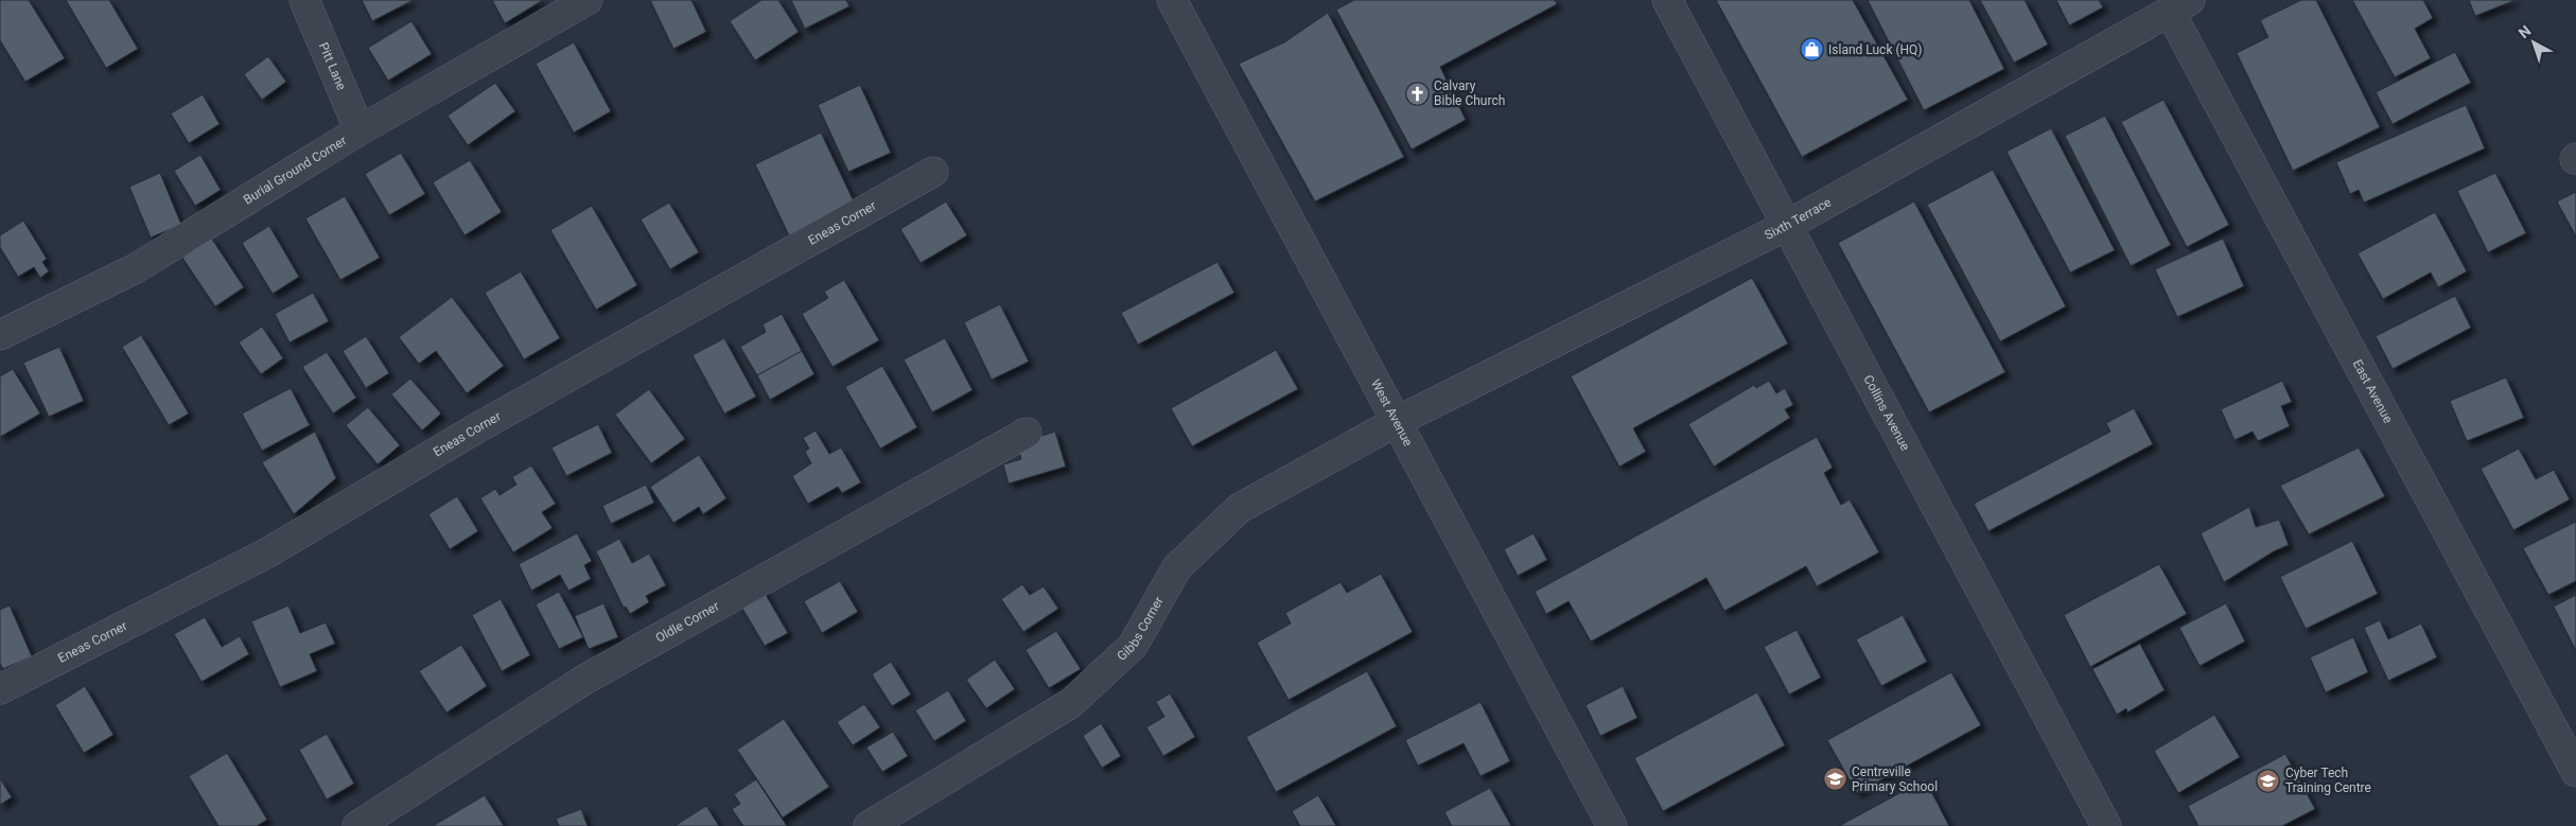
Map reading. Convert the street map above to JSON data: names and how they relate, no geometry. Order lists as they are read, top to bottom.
{
  "streets": {
    "street": [
      "Pitt Lane",
      "Burial Ground Corner",
      "Sixth Terrace",
      "Eneas Corner",
      "East Avenue",
      "West Avenue",
      "Collins Avenue",
      "Oldle Corner",
      "Gibbs Corner"
    ]
  },
  "crossings": [
    ["Pitt Lane", "Burial Ground Corner"],
    ["Sixth Terrace", "East Avenue"],
    ["Sixth Terrace", "West Avenue"],
    ["Sixth Terrace", "Collins Avenue"],
    ["Sixth Terrace", "Gibbs Corner"],
    ["West Avenue", "Gibbs Corner"]
  ],
  "places": {
    "shop": ["Island Luck (HQ)"],
    "church": ["Calvary Bible Church"],
    "school or university": ["Centreville Primary School", "Cyber Tech Training Centre"]
  },
  "north": "top left"
}
